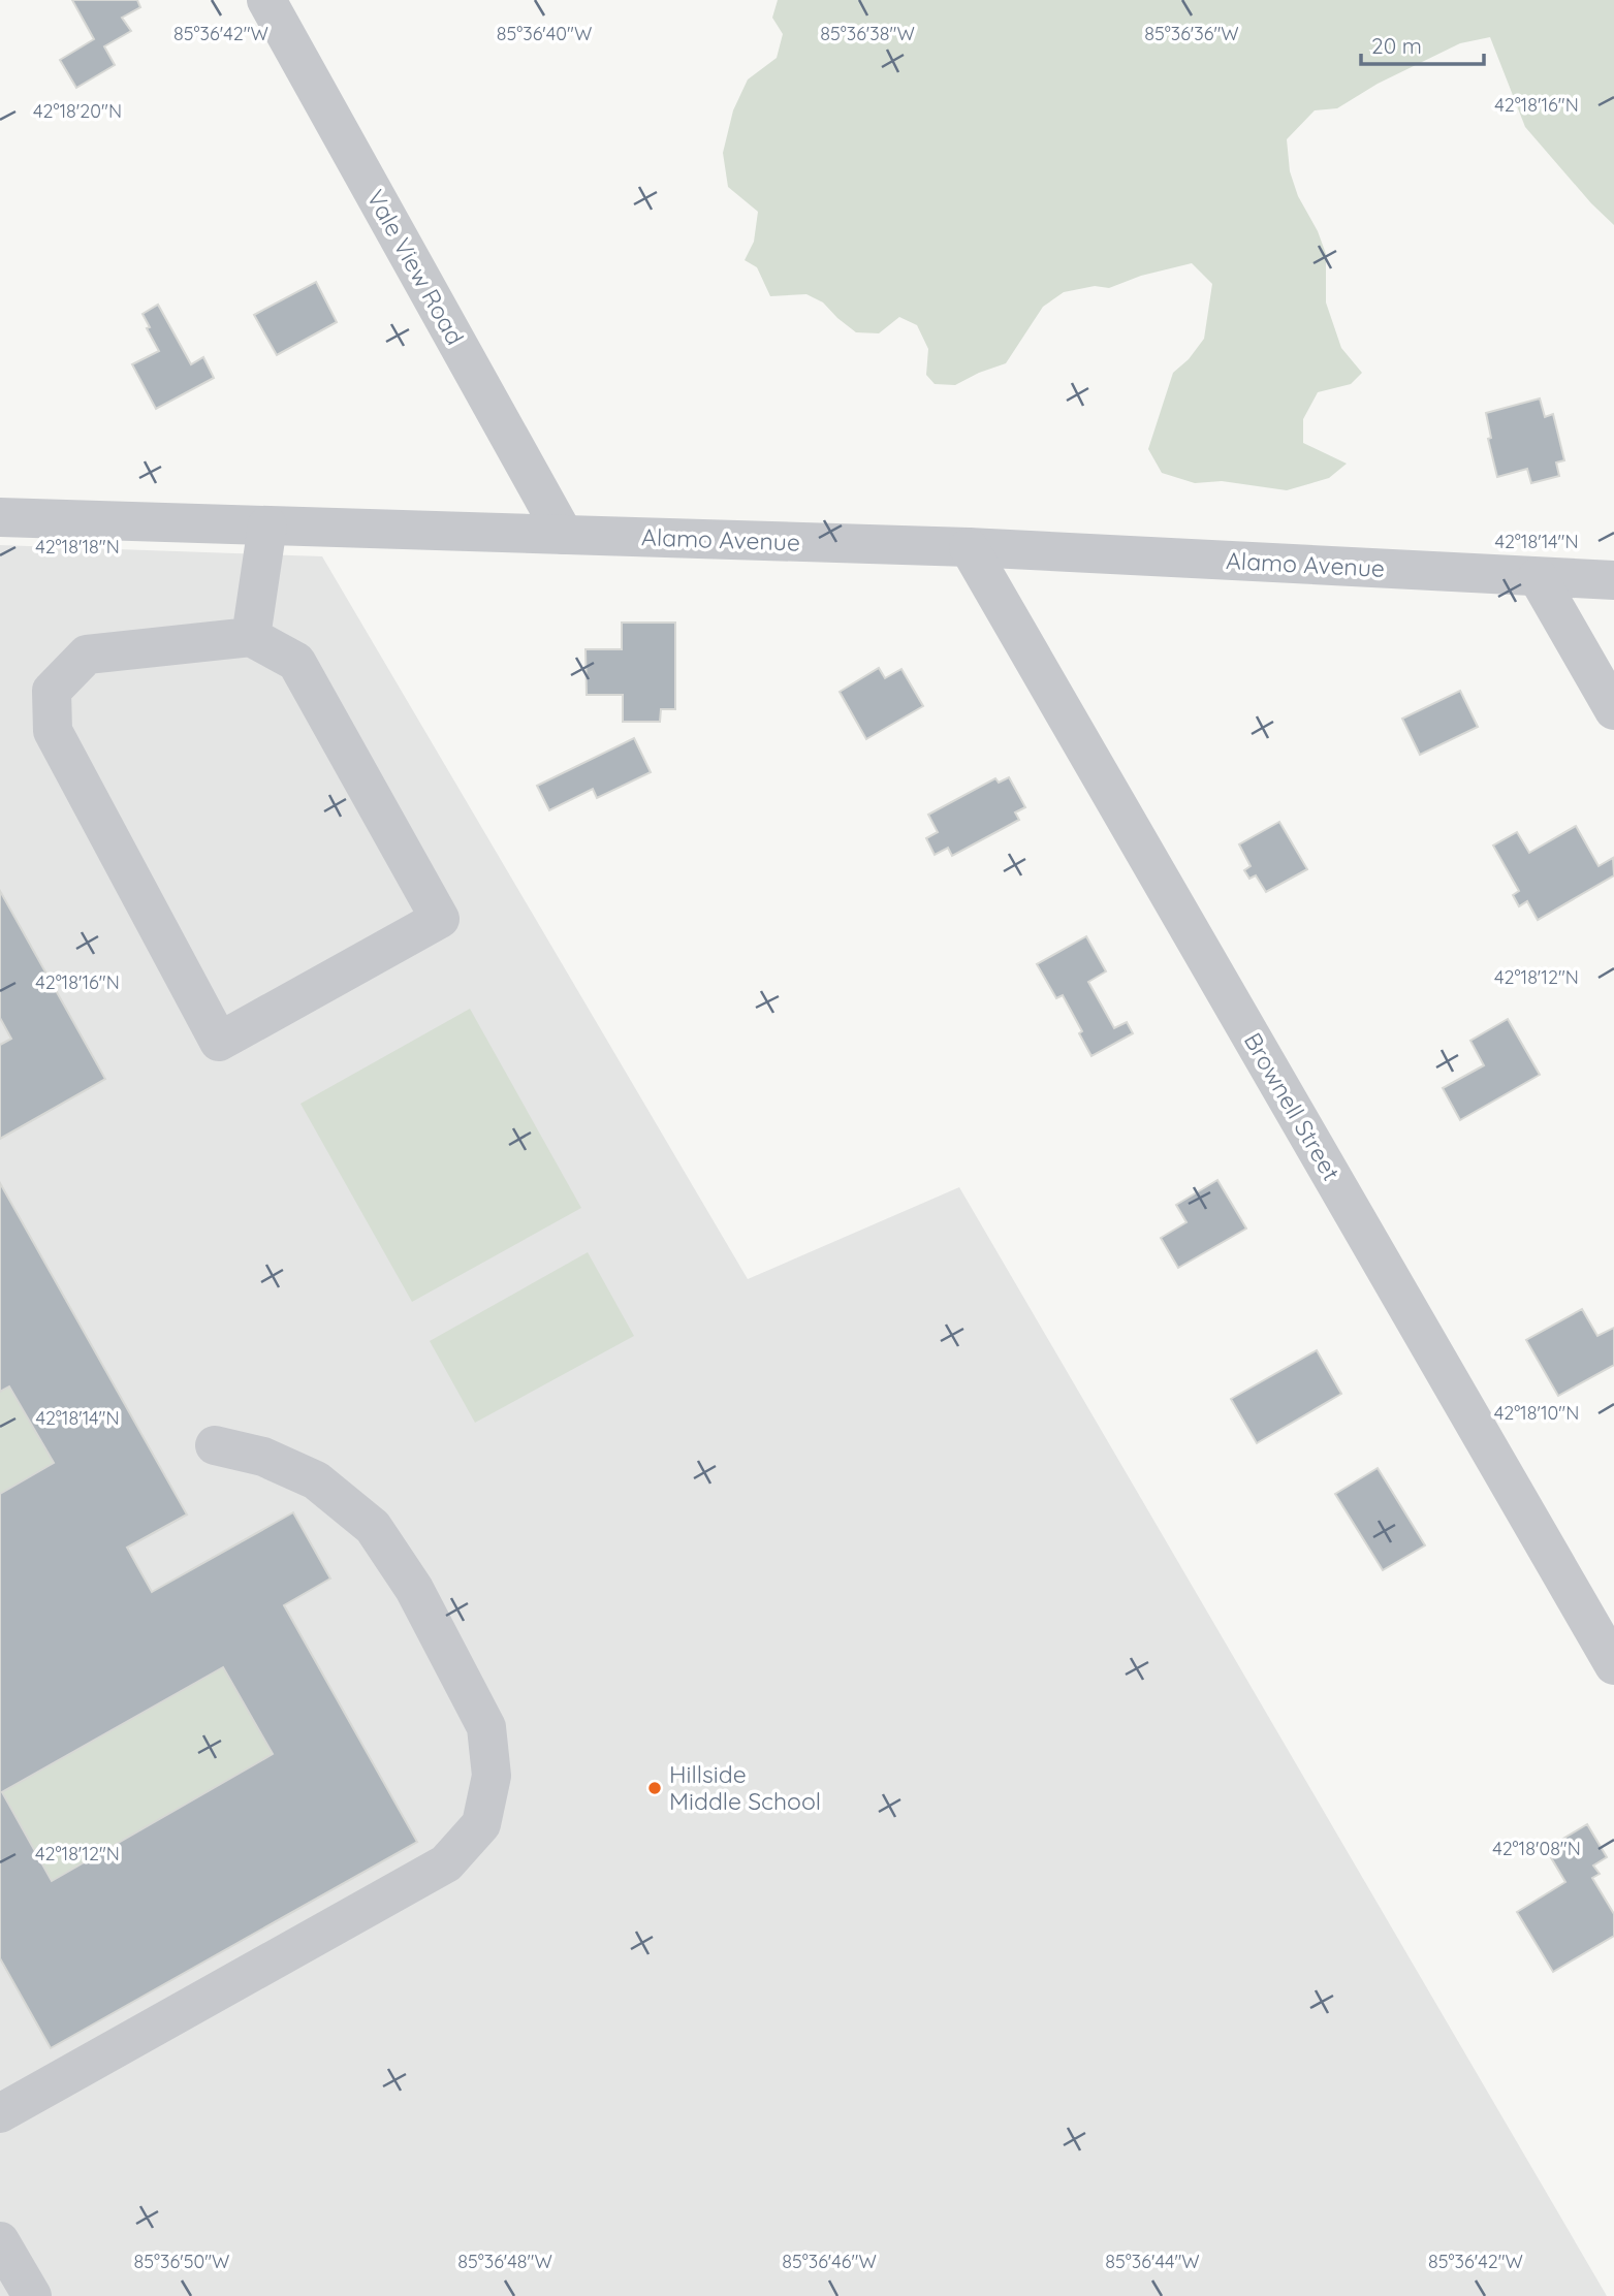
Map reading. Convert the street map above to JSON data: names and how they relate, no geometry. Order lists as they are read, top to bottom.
{
  "streets": {
    "street": ["Vale View Road", "Alamo Avenue", "Brownell Street"]
  },
  "crossings": [
    ["Vale View Road", "Alamo Avenue"],
    ["Alamo Avenue", "Brownell Street"]
  ],
  "places": ["Hillside Middle School"],
  "scale_bar": "20 m",
  "coordinates": [
    "85°36'42\"W",
    "85°36'40\"W",
    "85°36'38\"W",
    "85°36'36\"W",
    "42°18'16\"N",
    "42°18'20\"N",
    "42°18'14\"N",
    "42°18'18\"N",
    "42°18'12\"N",
    "42°18'10\"N",
    "42°18'08\"N",
    "85°36'50\"W",
    "85°36'48\"W",
    "85°36'46\"W",
    "85°36'44\"W"
  ]
}
